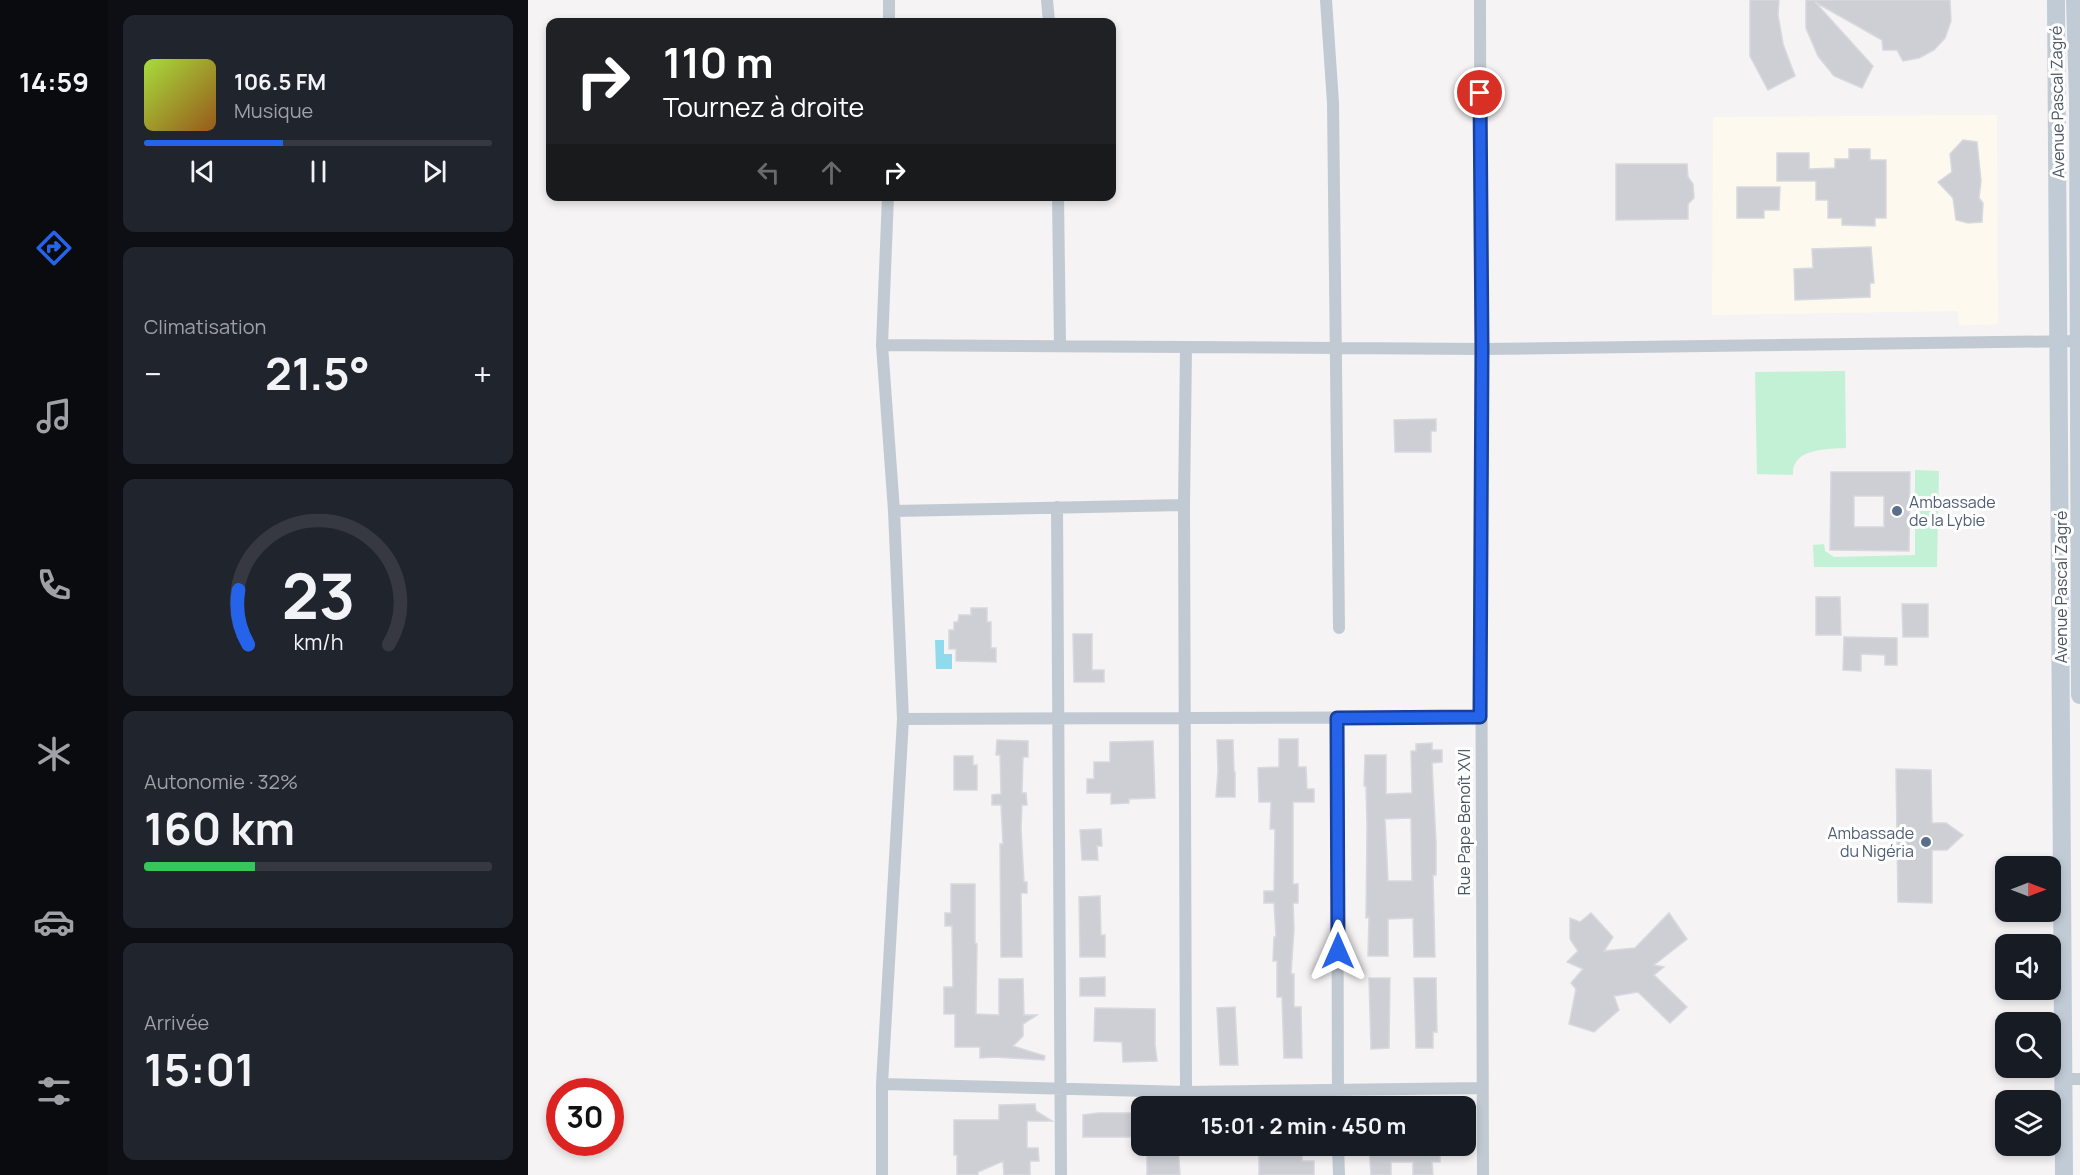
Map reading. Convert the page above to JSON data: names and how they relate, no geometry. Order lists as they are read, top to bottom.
{
  "streets": {
    "main road": ["Avenue Pascal Zagré"],
    "street": ["Rue Pape Benoît XVI"]
  },
  "places": ["Ambassade de la Lybie", "Ambassade du Nigéria"],
  "north": "right",
  "page": {
    "tabs": "14:59",
    "turn": ["110 m", "Tournez à droite"],
    "song": ["106.5 FM", "Musique"],
    "tile": [
      "Climatisation",
      ["Autonomie · 32%", "160 km"],
      ["Arrivée", "15:01"]
    ],
    "heat": ["−", "21.5°", "+"],
    "limit": "30",
    "trip": "15:01 · 2 min · 450 m",
    "gauge": ["23", "km/h"]
  }
}
